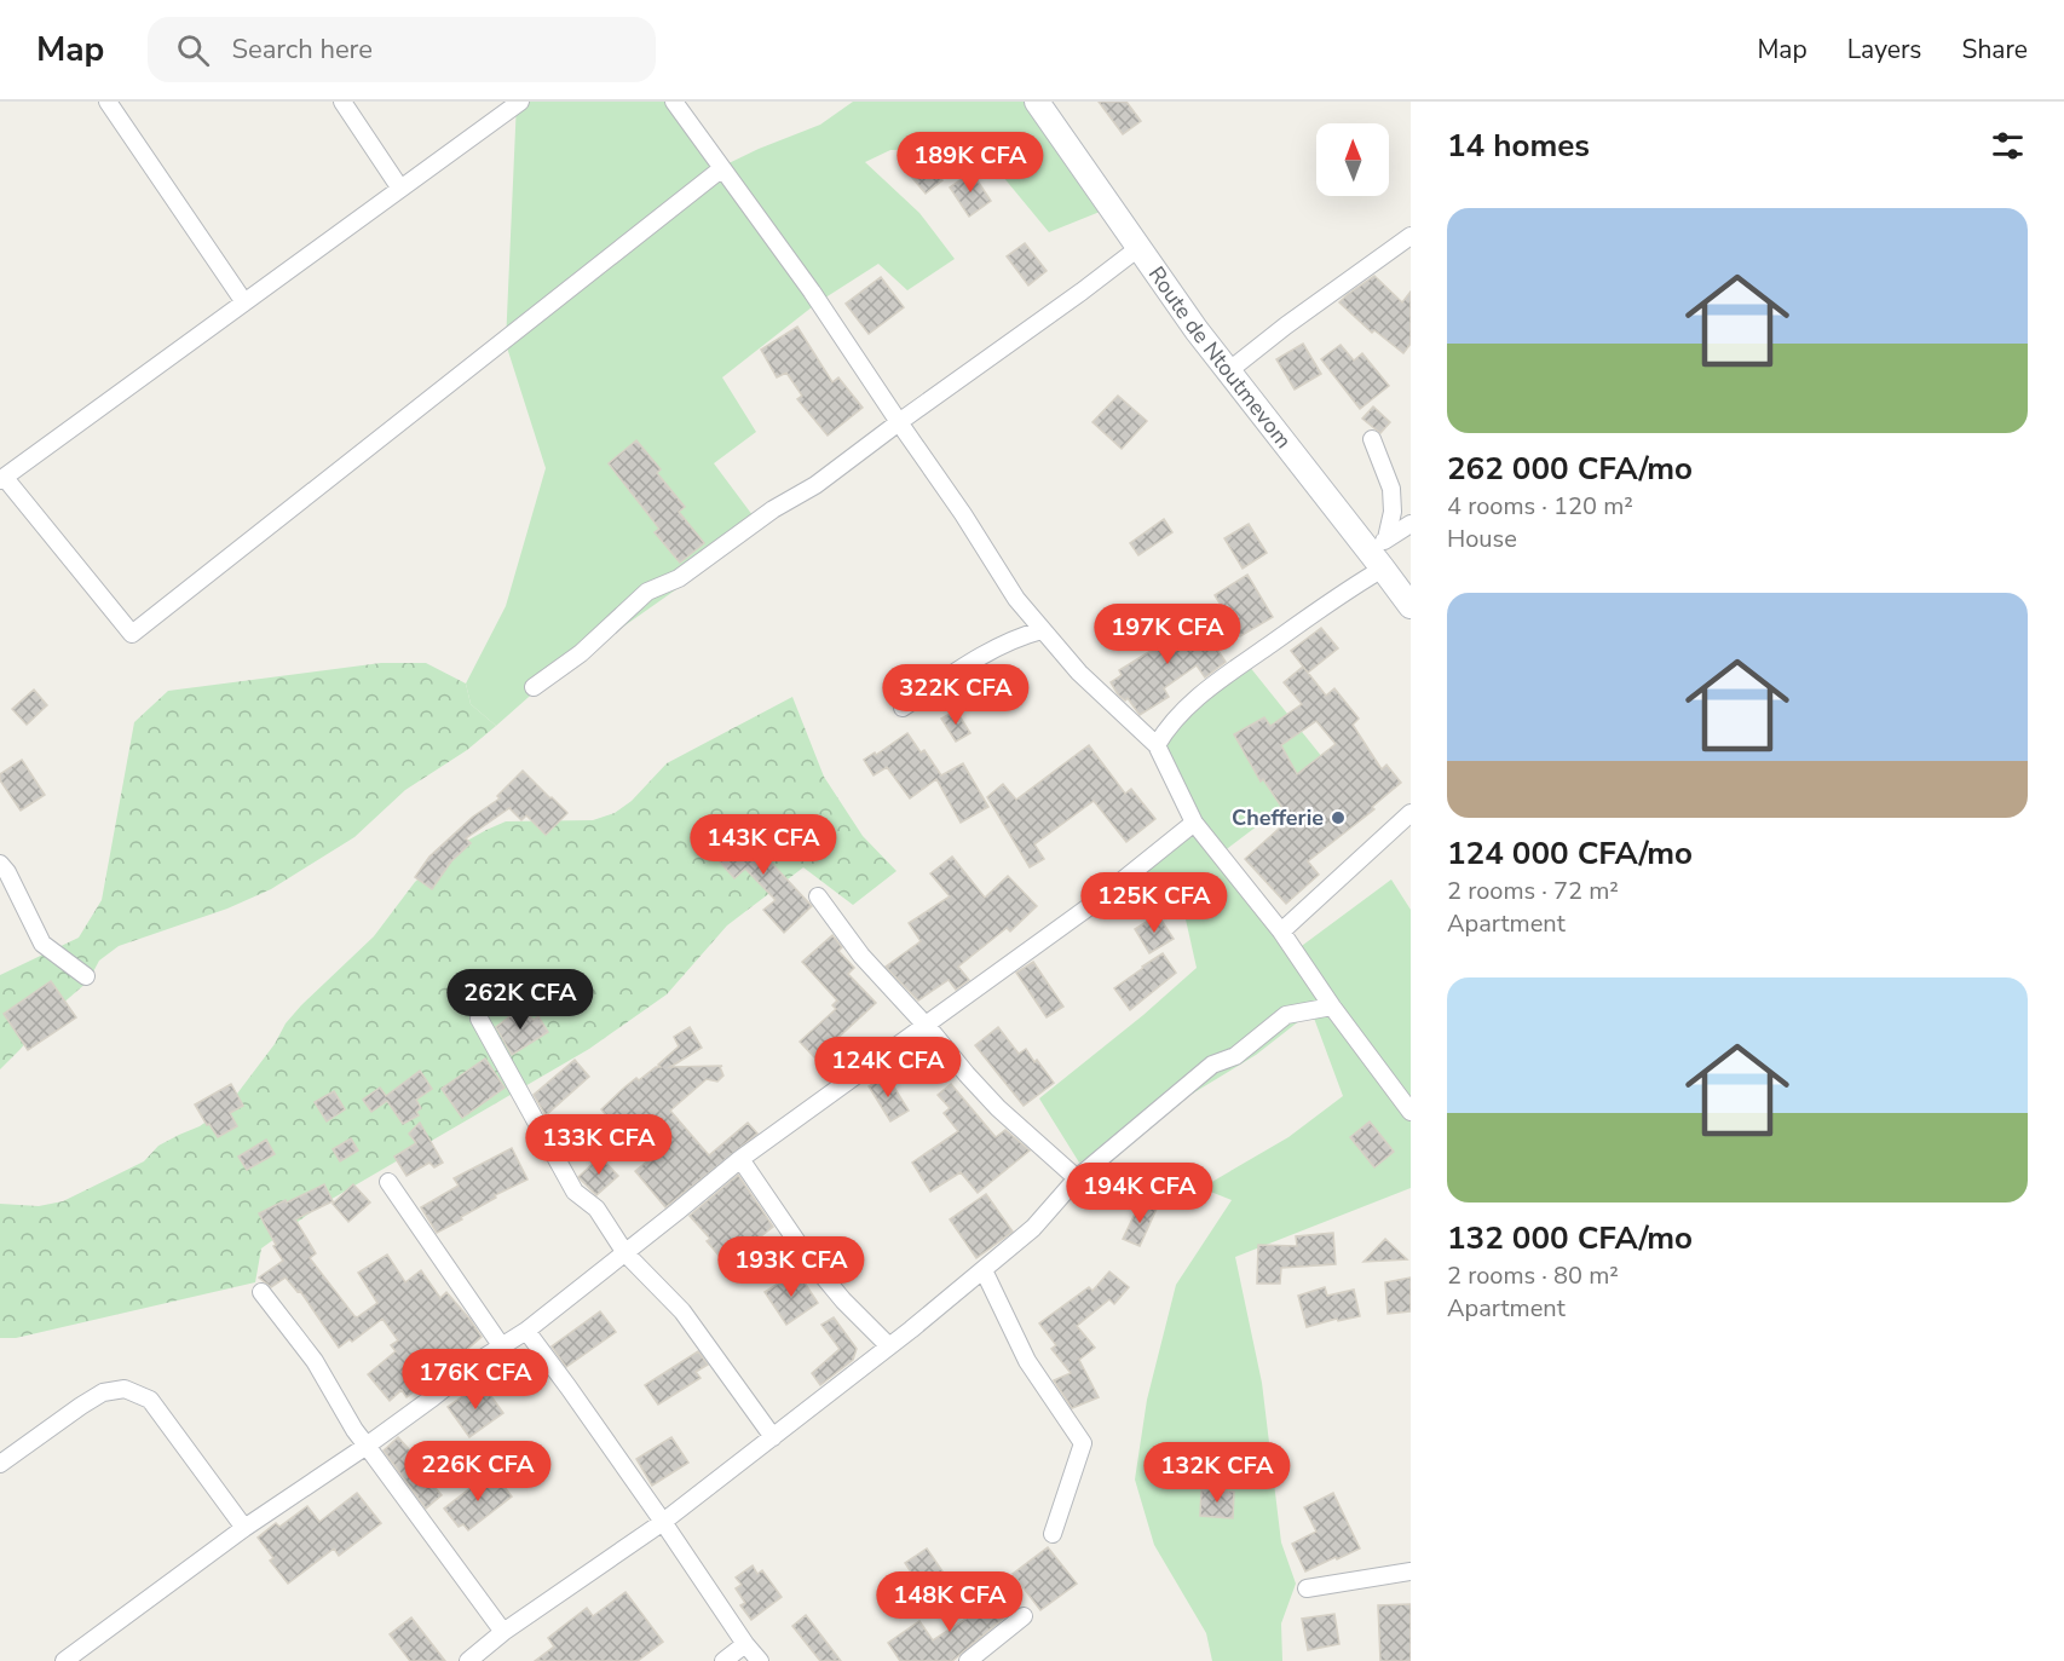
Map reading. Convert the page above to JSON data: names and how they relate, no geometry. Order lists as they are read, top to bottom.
{
  "streets": {
    "street": ["Route de Ntoutmevom"]
  },
  "places": ["Chefferie"],
  "north": "top",
  "page": {
    "header": "Map",
    "search": "Search here",
    "nav": ["Map", "Layers", "Share"],
    "heading": "14 homes",
    "price": [
      "189K CFA",
      "197K CFA",
      "322K CFA",
      "143K CFA",
      "125K CFA",
      "262K CFA",
      "124K CFA",
      "133K CFA",
      "194K CFA",
      "193K CFA",
      "176K CFA",
      "226K CFA",
      "132K CFA",
      "148K CFA"
    ],
    "list": [
      {
        "name": "262 000 CFA/mo",
        "note": "4 rooms · 120 m² · House"
      },
      {
        "name": "124 000 CFA/mo",
        "note": "2 rooms · 72 m² · Apartment"
      },
      {
        "name": "132 000 CFA/mo",
        "note": "2 rooms · 80 m² · Apartment"
      }
    ]
  }
}
